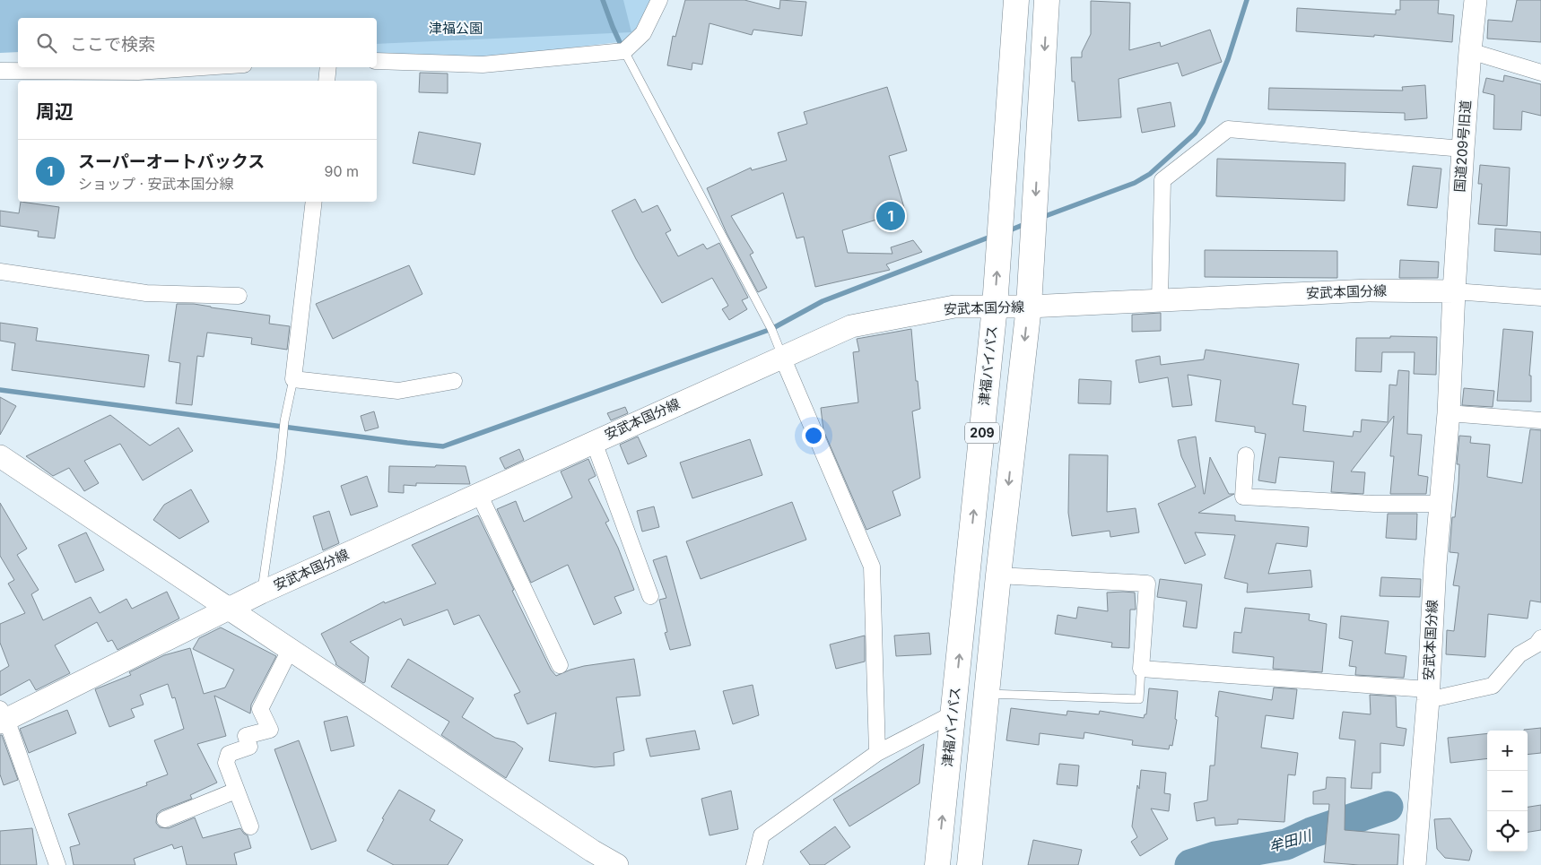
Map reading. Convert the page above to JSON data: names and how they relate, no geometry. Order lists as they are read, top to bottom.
{
  "streets": {
    "highway": ["津福バイパス", "209"],
    "main road": ["国道209号旧道", "安武本国分線"]
  },
  "crossings": [
    ["国道209号旧道", "安武本国分線"],
    ["安武本国分線", "津福バイパス"],
    ["安武本国分線", "209"]
  ],
  "water": ["牟田川"],
  "parks": ["津福公園"],
  "page": {
    "search": "ここで検索",
    "heading": "周辺",
    "list": [
      {
        "mark": "1",
        "name": "スーパーオートバックス",
        "note": "ショップ · 安武本国分線",
        "value": "90 m"
      }
    ],
    "pins": "1",
    "map_buttons": ["+", "−"]
  }
}
